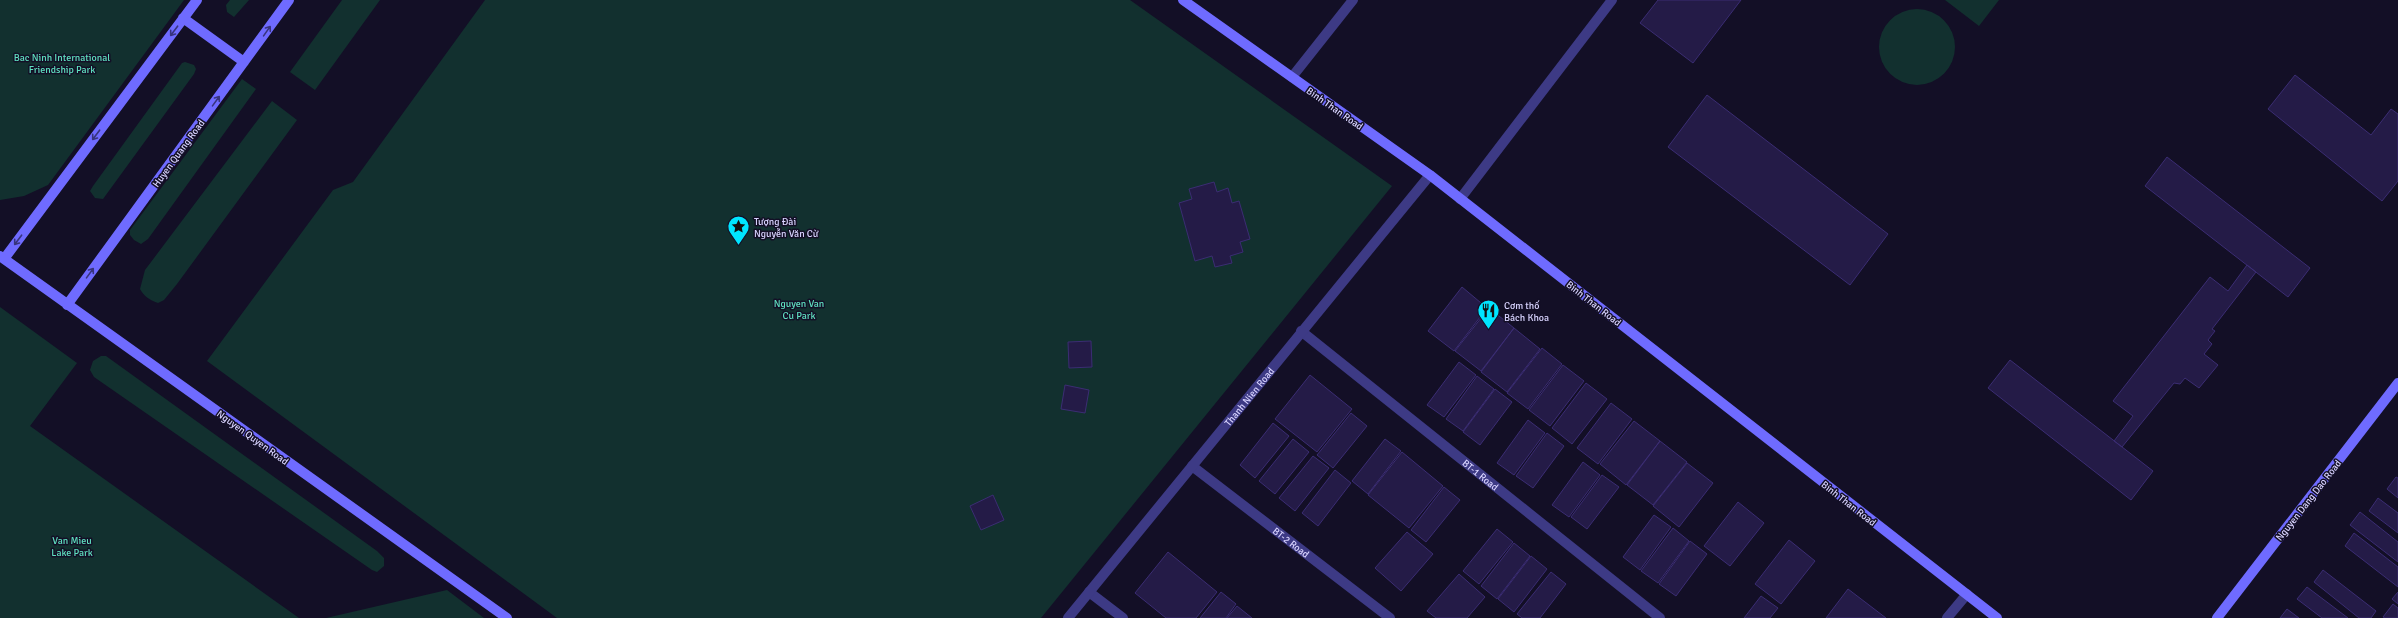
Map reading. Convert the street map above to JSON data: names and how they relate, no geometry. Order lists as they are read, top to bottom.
{
  "streets": {
    "street": [
      "Binh Than Road",
      "Huyen Quang Road",
      "Thanh Nien Road",
      "Nguyen Quyen Road",
      "BT-1 Road",
      "Nguyen Dang Dao Road",
      "BT-2 Road"
    ]
  },
  "crossings": [
    ["Binh Than Road", "Thanh Nien Road"],
    ["Huyen Quang Road", "Nguyen Quyen Road"],
    ["Thanh Nien Road", "BT-1 Road"],
    ["Thanh Nien Road", "BT-2 Road"]
  ],
  "parks": ["Bac Ninh International Friendship Park", "Nguyen Van Cu Park", "Van Mieu Lake Park"],
  "places": {
    "place": ["Tượng Đài Nguyễn Văn Cừ"],
    "restaurant": ["Cơm thố Bách Khoa"]
  }
}
